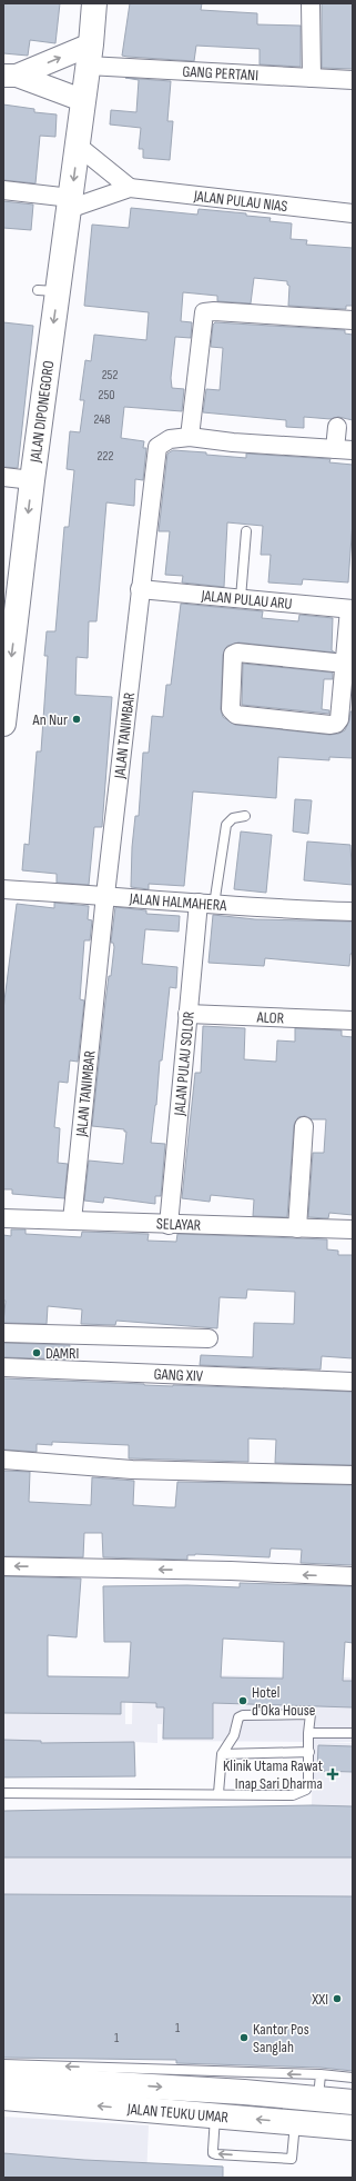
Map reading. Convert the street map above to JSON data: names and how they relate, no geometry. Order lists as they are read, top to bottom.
{
  "streets": {
    "main road": ["JALAN DIPONEGORO", "JALAN TEUKU UMAR"],
    "street": [
      "GANG PERTANI",
      "JALAN PULAU NIAS",
      "JALAN PULAU ARU",
      "JALAN TANIMBAR",
      "JALAN HALMAHERA",
      "ALOR",
      "JALAN PULAU SOLOR",
      "SELAYAR",
      "GANG XIV"
    ]
  },
  "crossings": [
    ["GANG PERTANI", "JALAN DIPONEGORO"],
    ["JALAN PULAU NIAS", "JALAN DIPONEGORO"],
    ["JALAN PULAU ARU", "JALAN TANIMBAR"],
    ["JALAN TANIMBAR", "JALAN HALMAHERA"],
    ["JALAN TANIMBAR", "SELAYAR"],
    ["JALAN HALMAHERA", "JALAN PULAU SOLOR"],
    ["ALOR", "JALAN PULAU SOLOR"],
    ["JALAN PULAU SOLOR", "SELAYAR"]
  ],
  "one_way": ["JALAN DIPONEGORO"],
  "places": {
    "other": [
      "An Nur",
      "DAMRI",
      "Hotel d'Oka House",
      "XXI",
      "Kantor Pos Sanglah"
    ],
    "health": ["Klinik Utama Rawat Inap Sari Dharma"]
  },
  "house_numbers": [
    "252",
    "250",
    "248",
    "222",
    "1",
    "1"
  ]
}
